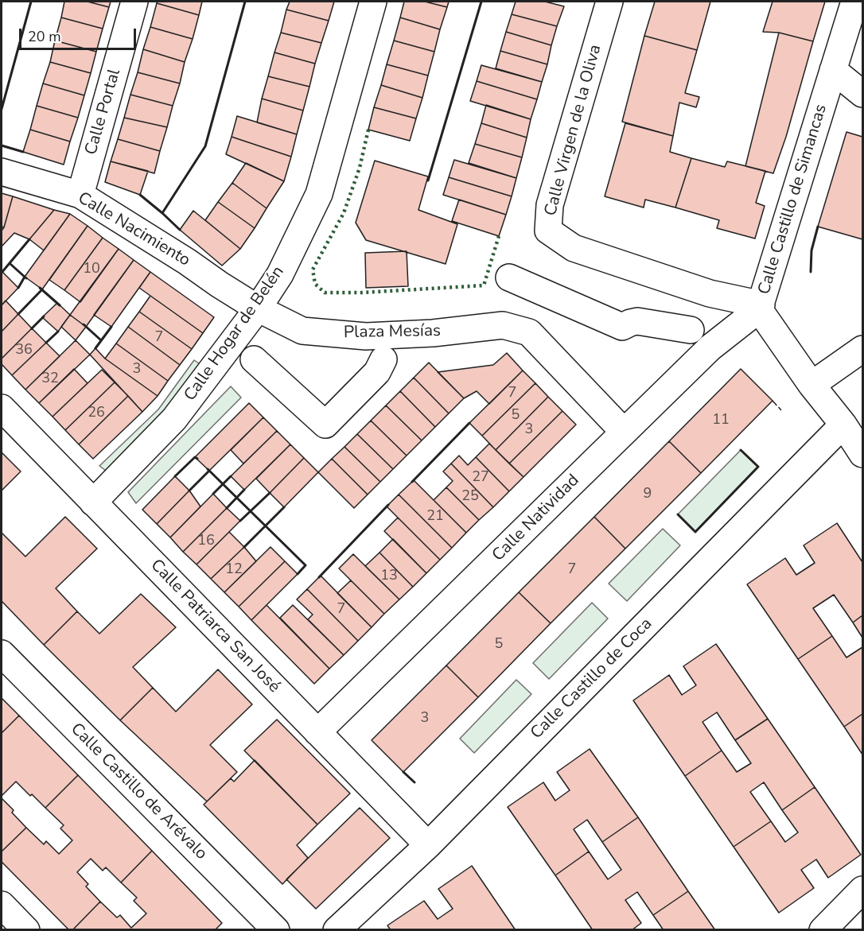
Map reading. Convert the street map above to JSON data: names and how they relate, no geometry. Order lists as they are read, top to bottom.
{
  "streets": {
    "street": [
      "Calle Portal",
      "Calle Virgen de la Oliva",
      "Calle Castillo de Simancas",
      "Calle Nacimiento",
      "Plaza Mesías",
      "Calle Hogar de Belén",
      "Calle Natividad",
      "Calle Patriarca San José",
      "Calle Castillo de Coca",
      "Calle Castillo de Arévalo"
    ]
  },
  "crossings": [
    ["Calle Portal", "Calle Nacimiento"],
    ["Calle Virgen de la Oliva", "Calle Castillo de Simancas"],
    ["Calle Virgen de la Oliva", "Calle Natividad"],
    ["Calle Castillo de Simancas", "Calle Natividad"],
    ["Calle Castillo de Simancas", "Calle Castillo de Coca"],
    ["Calle Nacimiento", "Plaza Mesías"],
    ["Calle Nacimiento", "Calle Hogar de Belén"],
    ["Plaza Mesías", "Calle Hogar de Belén"],
    ["Plaza Mesías", "Calle Natividad"],
    ["Calle Hogar de Belén", "Calle Patriarca San José"],
    ["Calle Natividad", "Calle Patriarca San José"],
    ["Calle Patriarca San José", "Calle Castillo de Coca"]
  ],
  "house_numbers": [
    "10",
    "7",
    "36",
    "3",
    "32",
    "7",
    "26",
    "5",
    "11",
    "3",
    "27",
    "9",
    "25",
    "21",
    "16",
    "12",
    "7",
    "13",
    "7",
    "5",
    "3"
  ],
  "scale_bar": "20 m"
}
